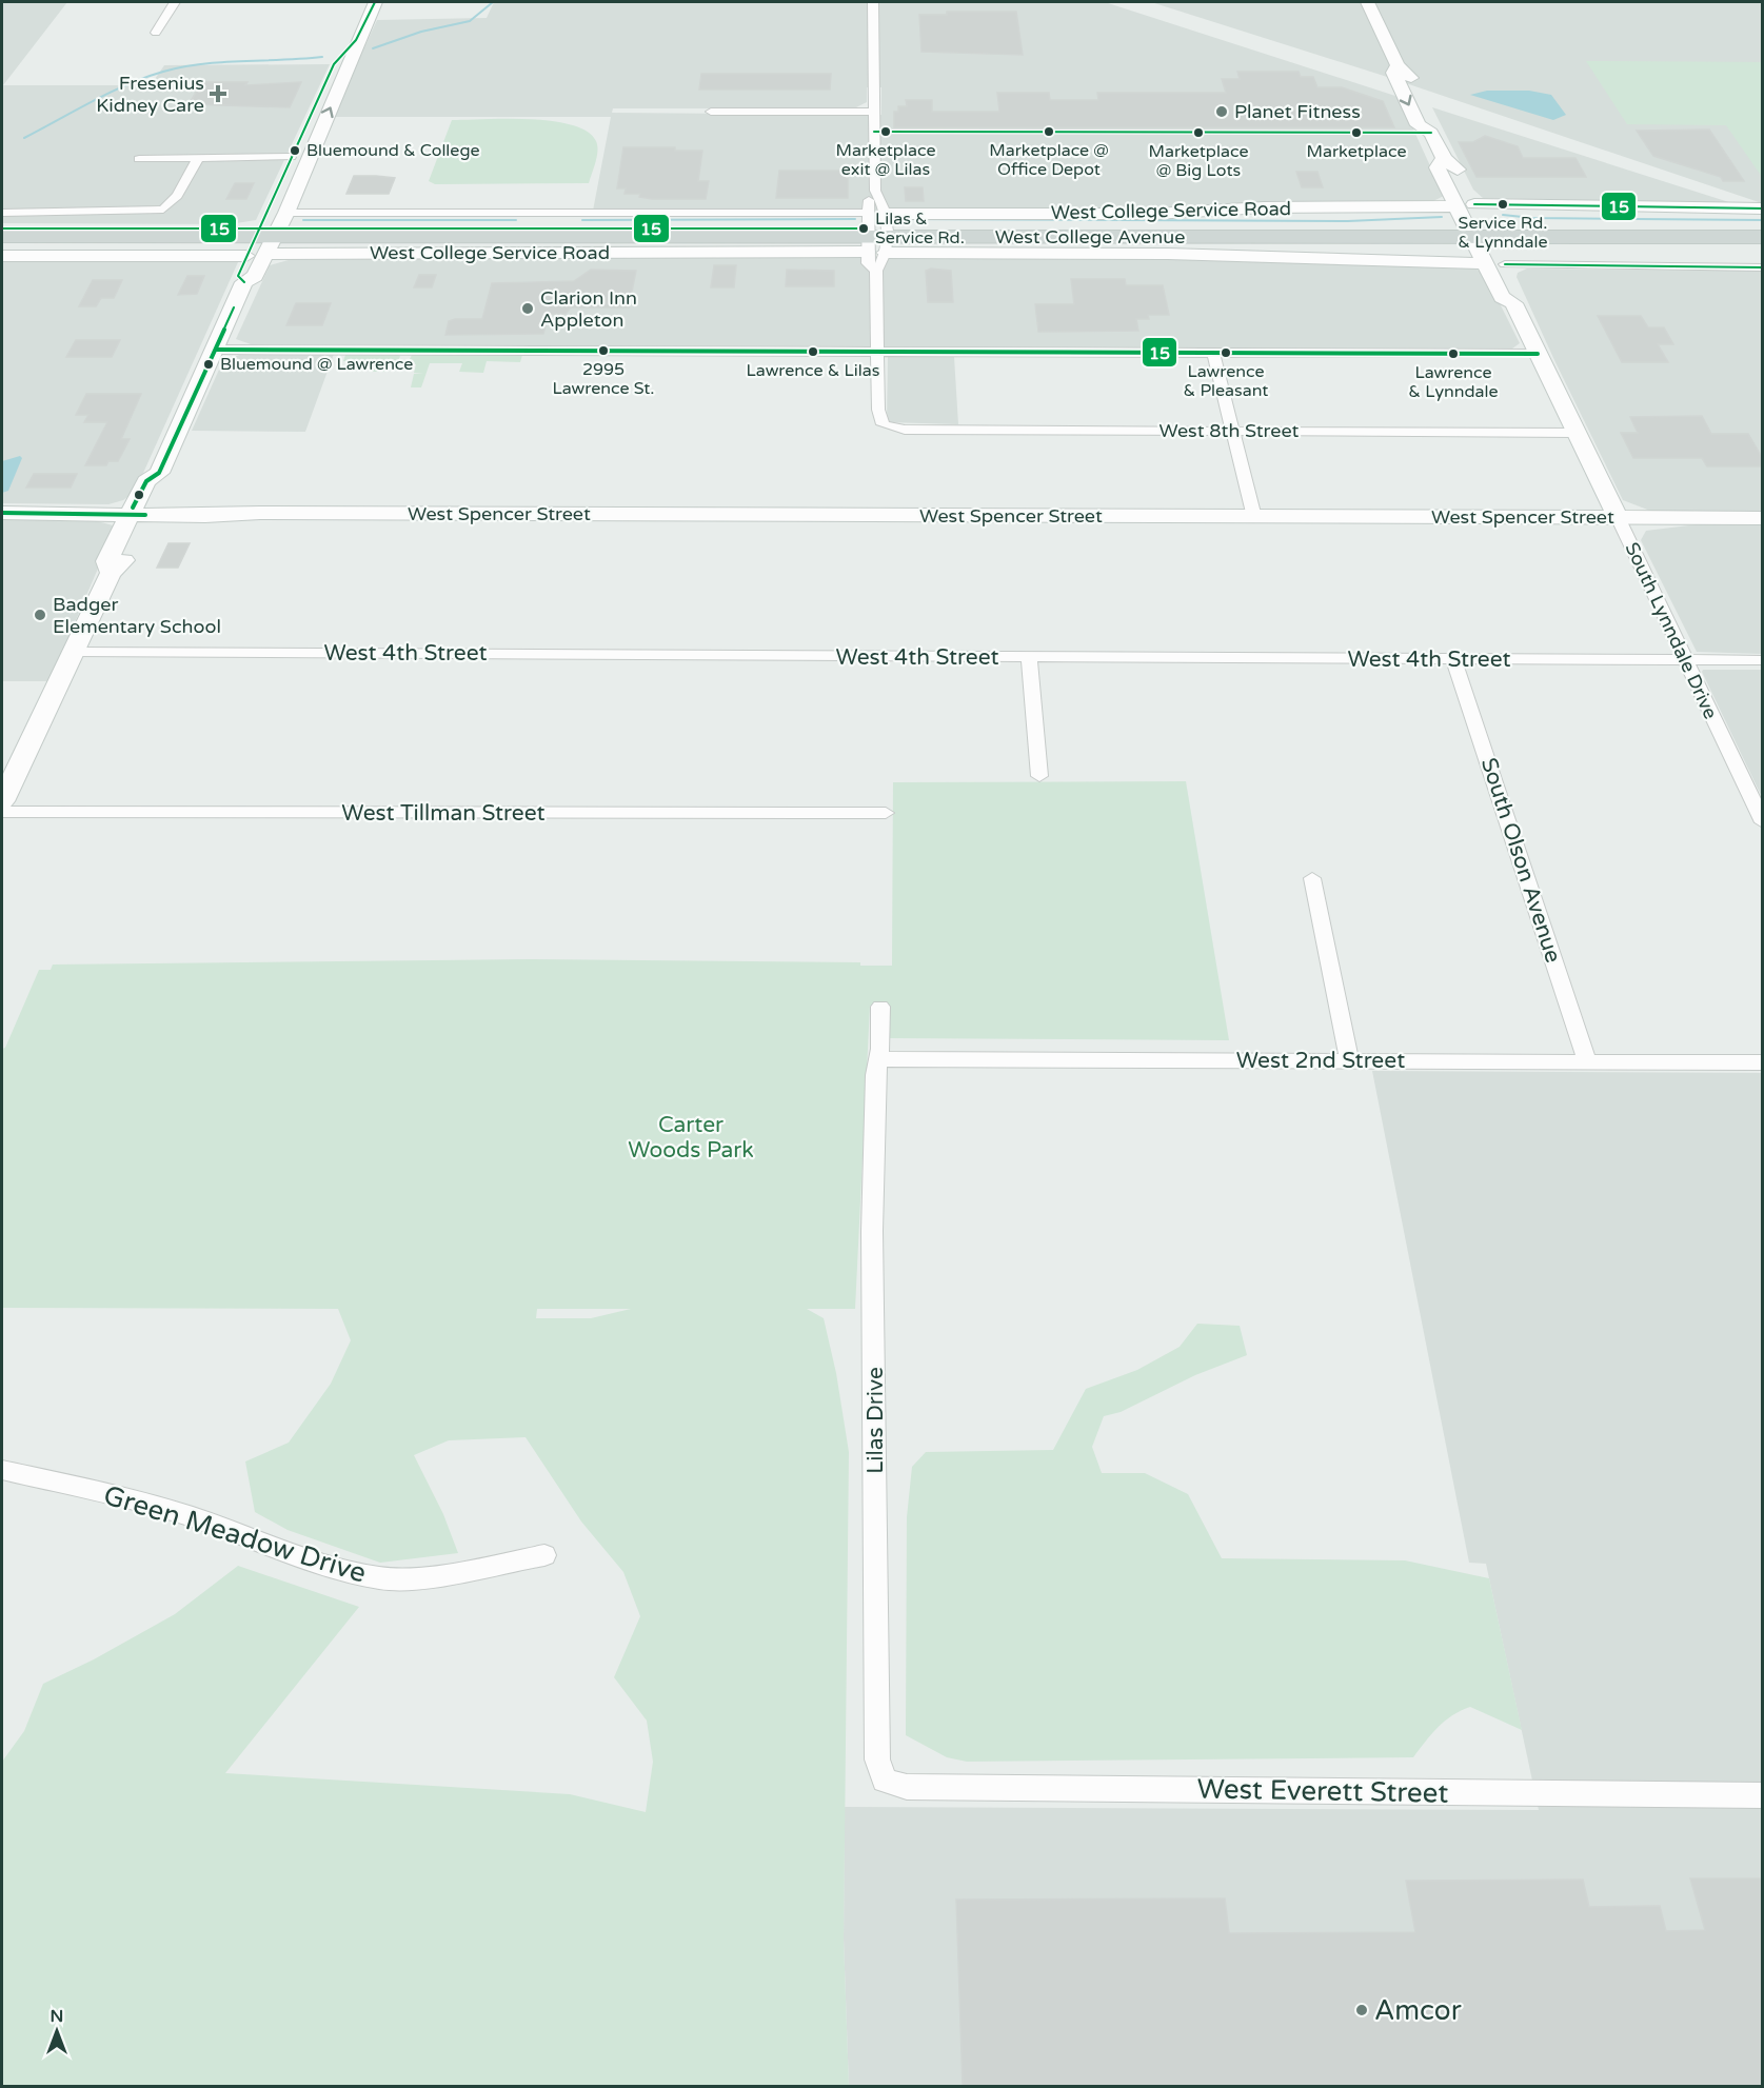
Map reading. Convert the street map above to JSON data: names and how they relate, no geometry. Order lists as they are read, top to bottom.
{
  "streets": {
    "main road": ["West College Avenue"],
    "street": [
      "West College Service Road",
      "West 8th Street",
      "West Spencer Street",
      "South Lynndale Drive",
      "West 4th Street",
      "West Tillman Street",
      "South Olson Avenue",
      "West 2nd Street",
      "Lilas Drive",
      "Green Meadow Drive",
      "West Everett Street"
    ]
  },
  "crossings": [
    ["West College Service Road", "West College Avenue"],
    ["West College Service Road", "South Lynndale Drive"],
    ["West College Avenue", "South Lynndale Drive"],
    ["West 8th Street", "South Lynndale Drive"],
    ["West Spencer Street", "South Lynndale Drive"],
    ["South Lynndale Drive", "West 4th Street"],
    ["West 4th Street", "South Olson Avenue"],
    ["South Olson Avenue", "West 2nd Street"],
    ["West 2nd Street", "Lilas Drive"],
    ["Lilas Drive", "West Everett Street"]
  ],
  "parks": ["Carter Woods Park"],
  "places": {
    "health": ["Fresenius Kidney Care"],
    "other": [
      "Planet Fitness",
      "Marketplace exit @ Lilas",
      "Marketplace @ Office Depot",
      "Marketplace @ Big Lots",
      "Marketplace",
      "Bluemound & College",
      "Service Rd. & Lynndale",
      "Lilas & Service Rd.",
      "Clarion Inn Appleton",
      "2995 Lawrence St.",
      "Lawrence & Lilas",
      "Lawrence & Pleasant",
      "Lawrence & Lynndale",
      "Bluemound @ Lawrence",
      "Badger Elementary School",
      "Amcor"
    ]
  },
  "lines": ["transit line 15"],
  "north": "top"
}
